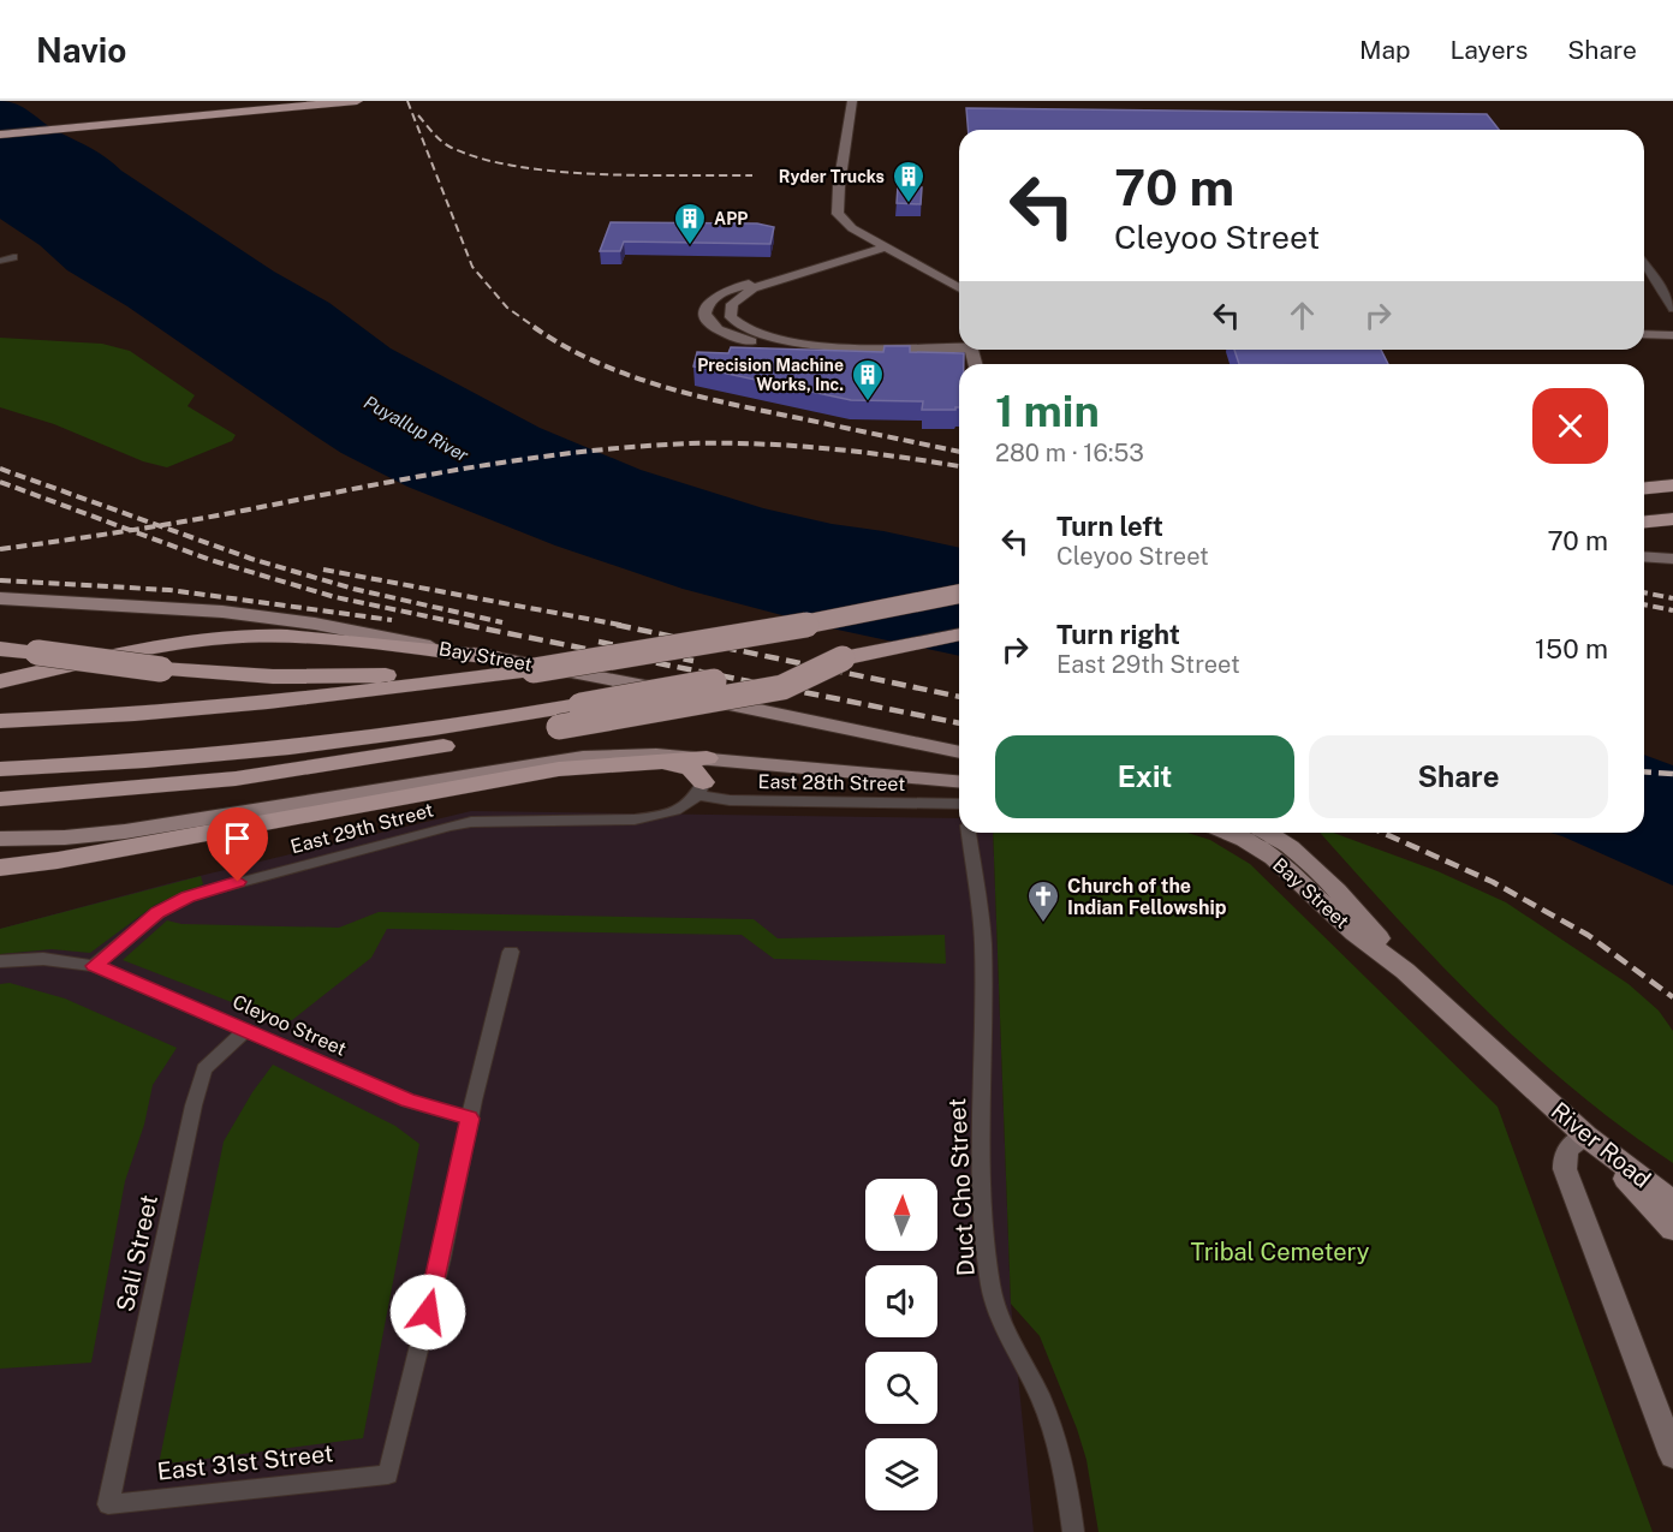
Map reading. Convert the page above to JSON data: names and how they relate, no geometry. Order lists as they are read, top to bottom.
{
  "streets": {
    "main road": ["Bay Street", "River Road"],
    "street": [
      "East 28th Street",
      "East 29th Street",
      "Cleyoo Street",
      "Duct Cho Street",
      "Sali Street",
      "East 31st Street"
    ]
  },
  "crossings": [
    ["Bay Street", "River Road"],
    ["East 28th Street", "East 29th Street"],
    ["East 29th Street", "Cleyoo Street"],
    ["Cleyoo Street", "Sali Street"],
    ["Cleyoo Street", "East 31st Street"],
    ["Sali Street", "East 31st Street"]
  ],
  "water": ["Puyallup River"],
  "parks": ["Tribal Cemetery"],
  "places": {
    "building": ["Ryder Trucks", "APP", "Precision Machine Works, Inc."],
    "church": ["Church of the Indian Fellowship"]
  },
  "north": "top",
  "page": {
    "header": "Navio",
    "nav": ["Map", "Layers", "Share"],
    "turn": ["70 m", "Cleyoo Street"],
    "heading": ["1 min", "280 m · 16:53"],
    "list": [
      {
        "name": "Turn left",
        "note": "Cleyoo Street",
        "value": "70 m"
      },
      {
        "name": "Turn right",
        "note": "East 29th Street",
        "value": "150 m"
      }
    ],
    "buttons": ["Exit", "Share"]
  }
}
